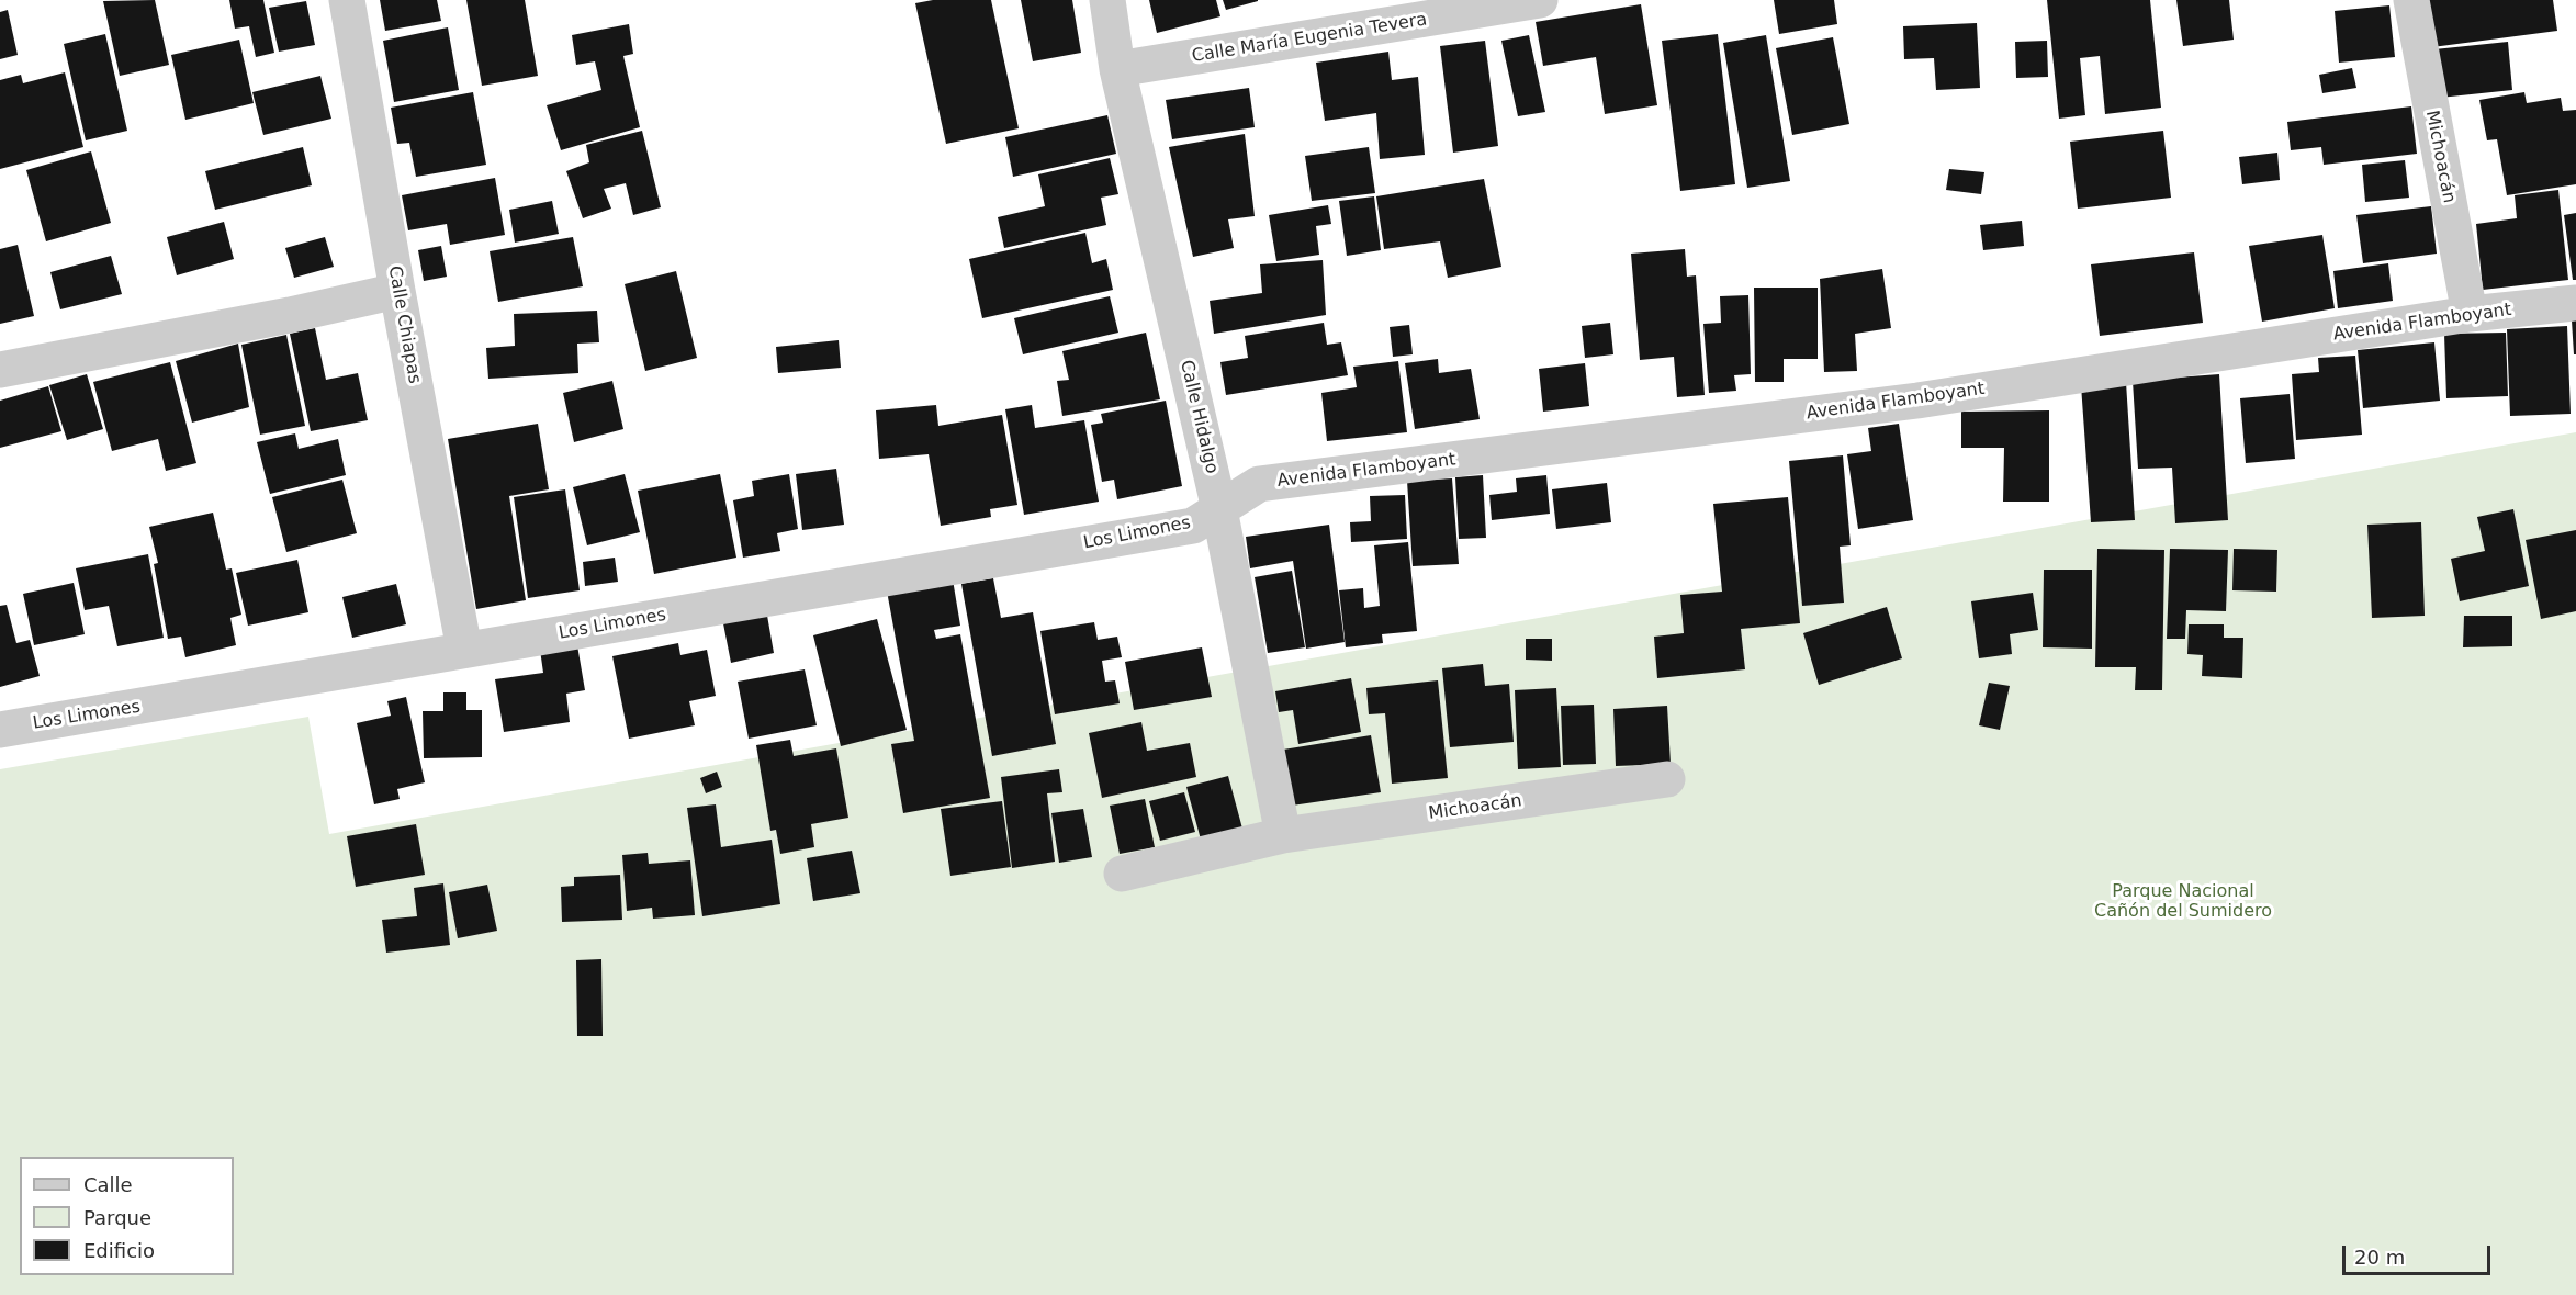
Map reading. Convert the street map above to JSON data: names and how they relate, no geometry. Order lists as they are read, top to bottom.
{
  "streets": {
    "street": [
      "Calle María Eugenia Tevera",
      "Michoacán",
      "Avenida Flamboyant",
      "Calle Chiapas",
      "Calle Hidalgo",
      "Los Limones"
    ]
  },
  "crossings": [
    ["Calle María Eugenia Tevera", "Calle Hidalgo"],
    ["Michoacán", "Avenida Flamboyant"],
    ["Michoacán", "Calle Hidalgo"],
    ["Avenida Flamboyant", "Calle Hidalgo"],
    ["Avenida Flamboyant", "Los Limones"],
    ["Calle Chiapas", "Los Limones"],
    ["Calle Hidalgo", "Los Limones"]
  ],
  "parks": ["Parque Nacional Cañón del Sumidero"],
  "legend": ["Calle", "Parque", "Edificio"],
  "scale_bar": "20 m"
}
